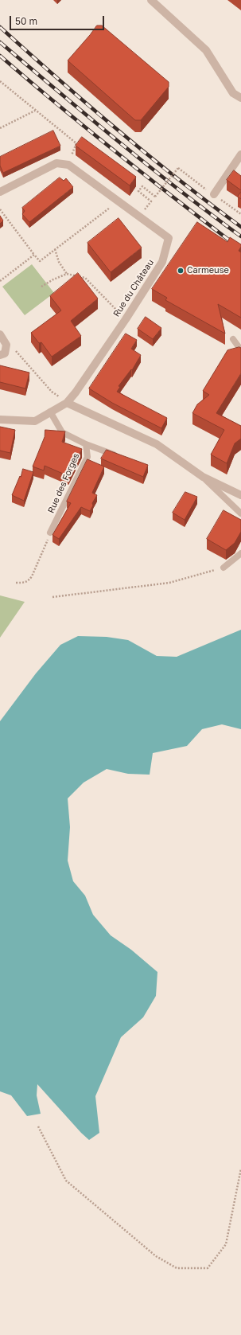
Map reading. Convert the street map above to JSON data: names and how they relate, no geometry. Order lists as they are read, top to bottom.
{
  "streets": {
    "street": ["Rue du Château"],
    "lane": ["Rue des Forges"]
  },
  "places": ["Carmeuse"],
  "scale_bar": "50 m"
}
